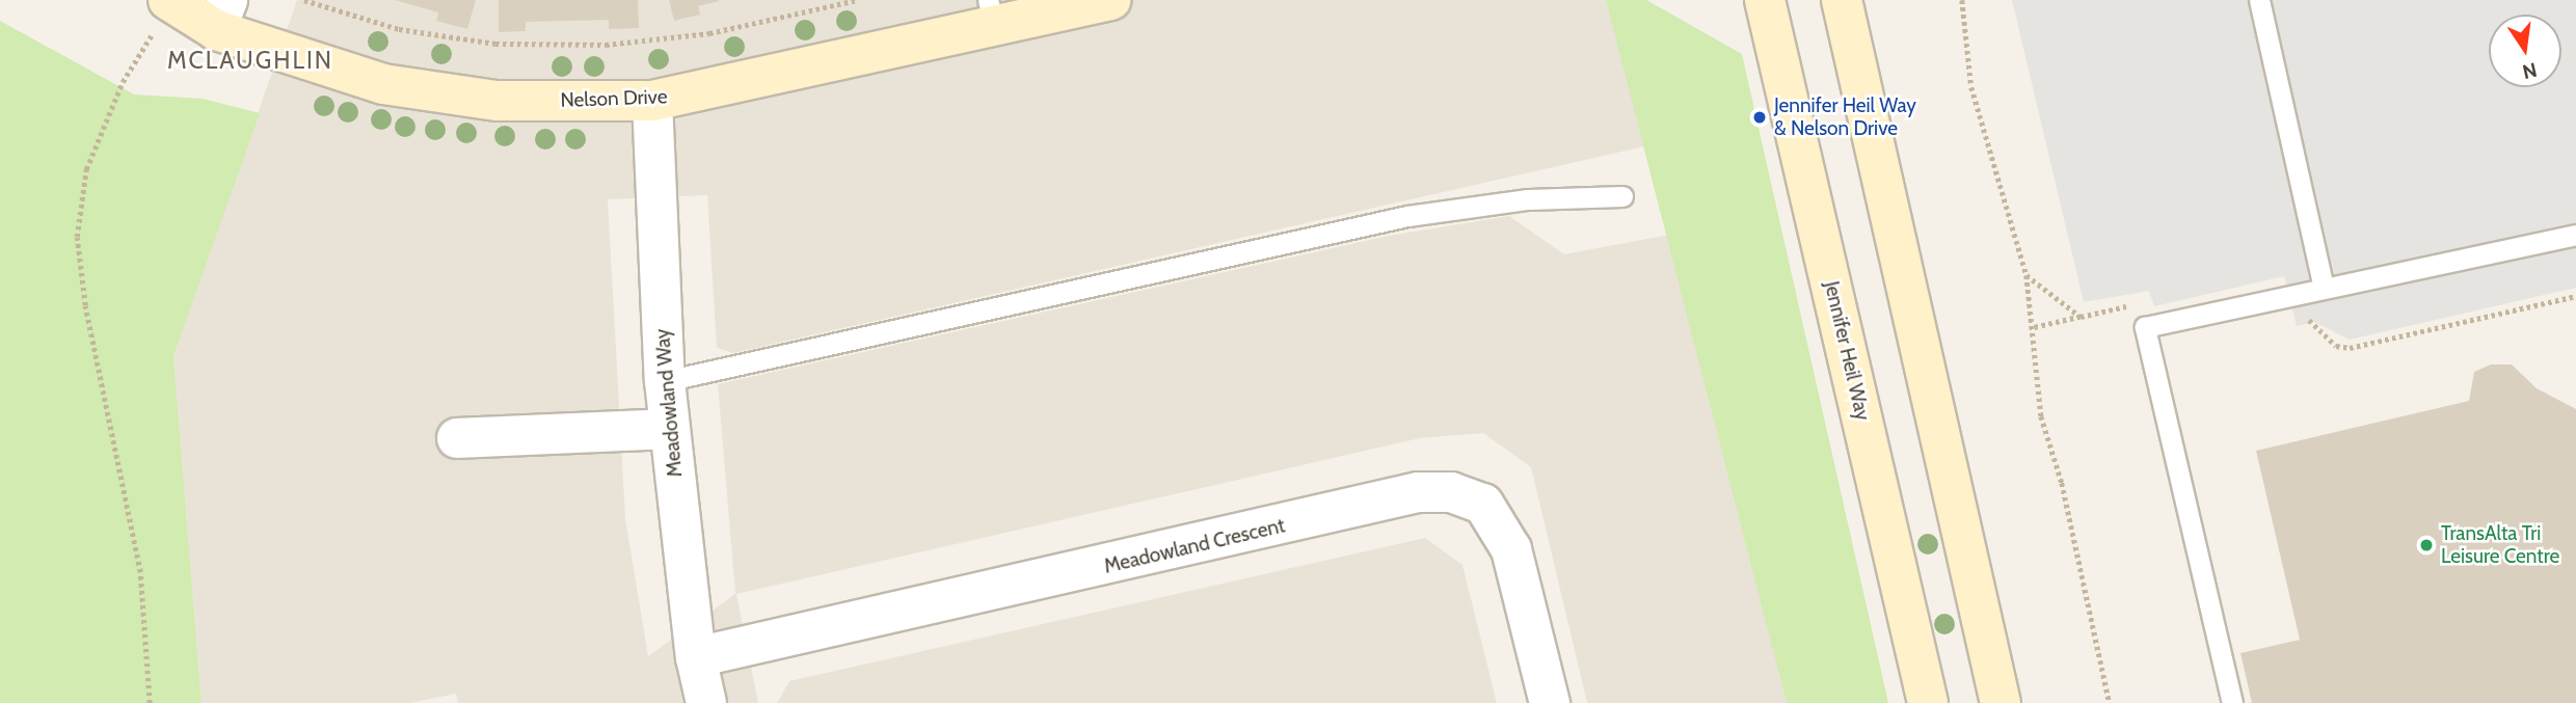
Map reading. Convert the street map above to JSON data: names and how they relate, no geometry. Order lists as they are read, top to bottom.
{
  "streets": {
    "main road": ["Nelson Drive", "Jennifer Heil Way"],
    "street": ["Meadowland Way", "Meadowland Crescent"]
  },
  "crossings": [
    ["Nelson Drive", "Meadowland Way"],
    ["Meadowland Way", "Meadowland Crescent"]
  ],
  "districts": ["MCLAUGHLIN"],
  "places": ["Jennifer Heil Way & Nelson Drive", "TransAlta Tri Leisure Centre"],
  "north": "bottom"
}
